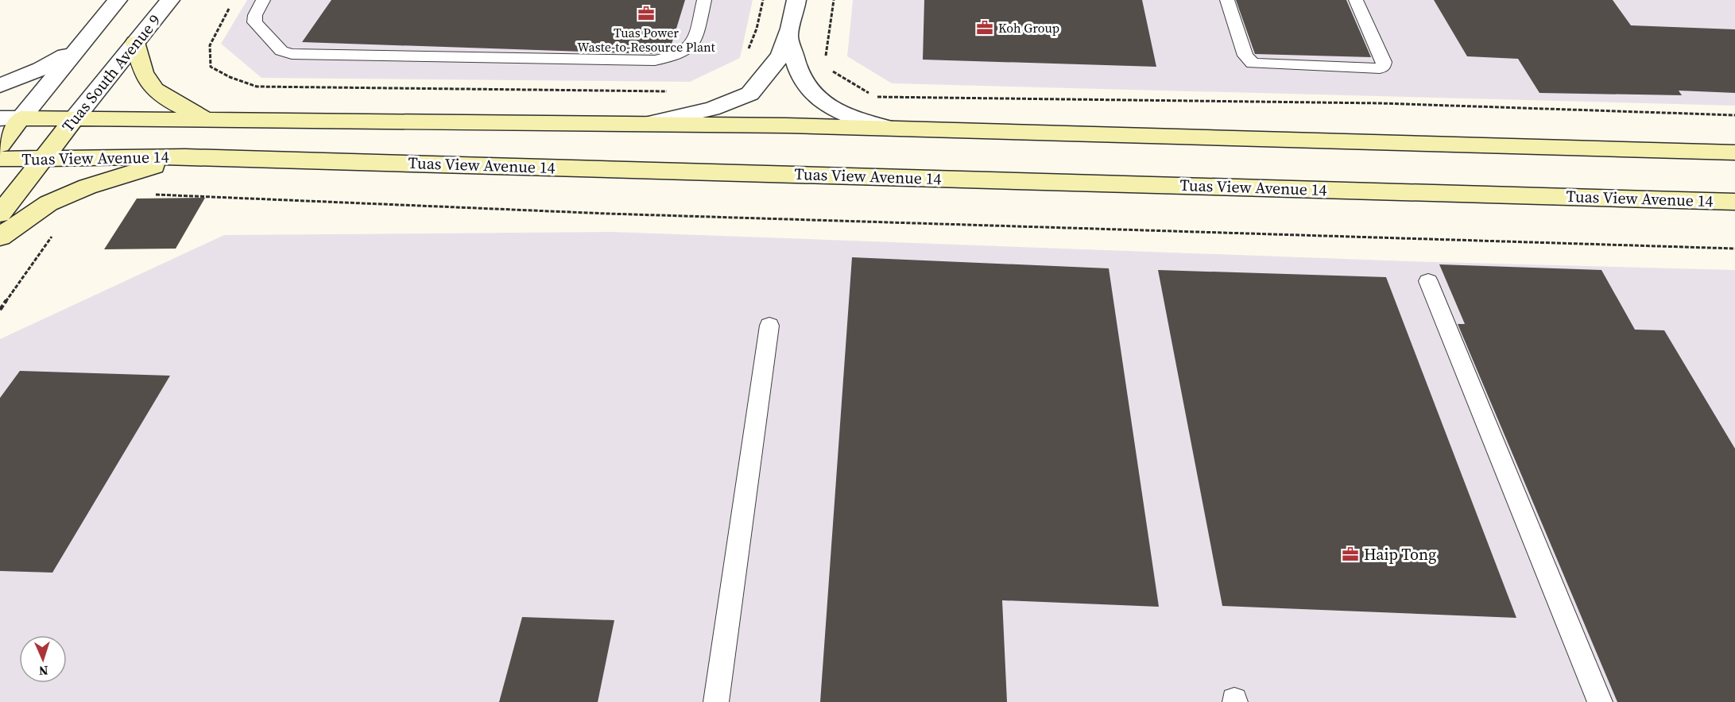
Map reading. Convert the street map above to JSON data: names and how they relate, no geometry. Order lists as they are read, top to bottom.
{
  "streets": {
    "street": ["Tuas South Avenue 9", "Tuas View Avenue 14"]
  },
  "crossings": [
    ["Tuas South Avenue 9", "Tuas View Avenue 14"]
  ],
  "places": {
    "office": ["Tuas Power Waste-to-Resource Plant", "Koh Group", "Haip Tong"]
  },
  "north": "bottom"
}
